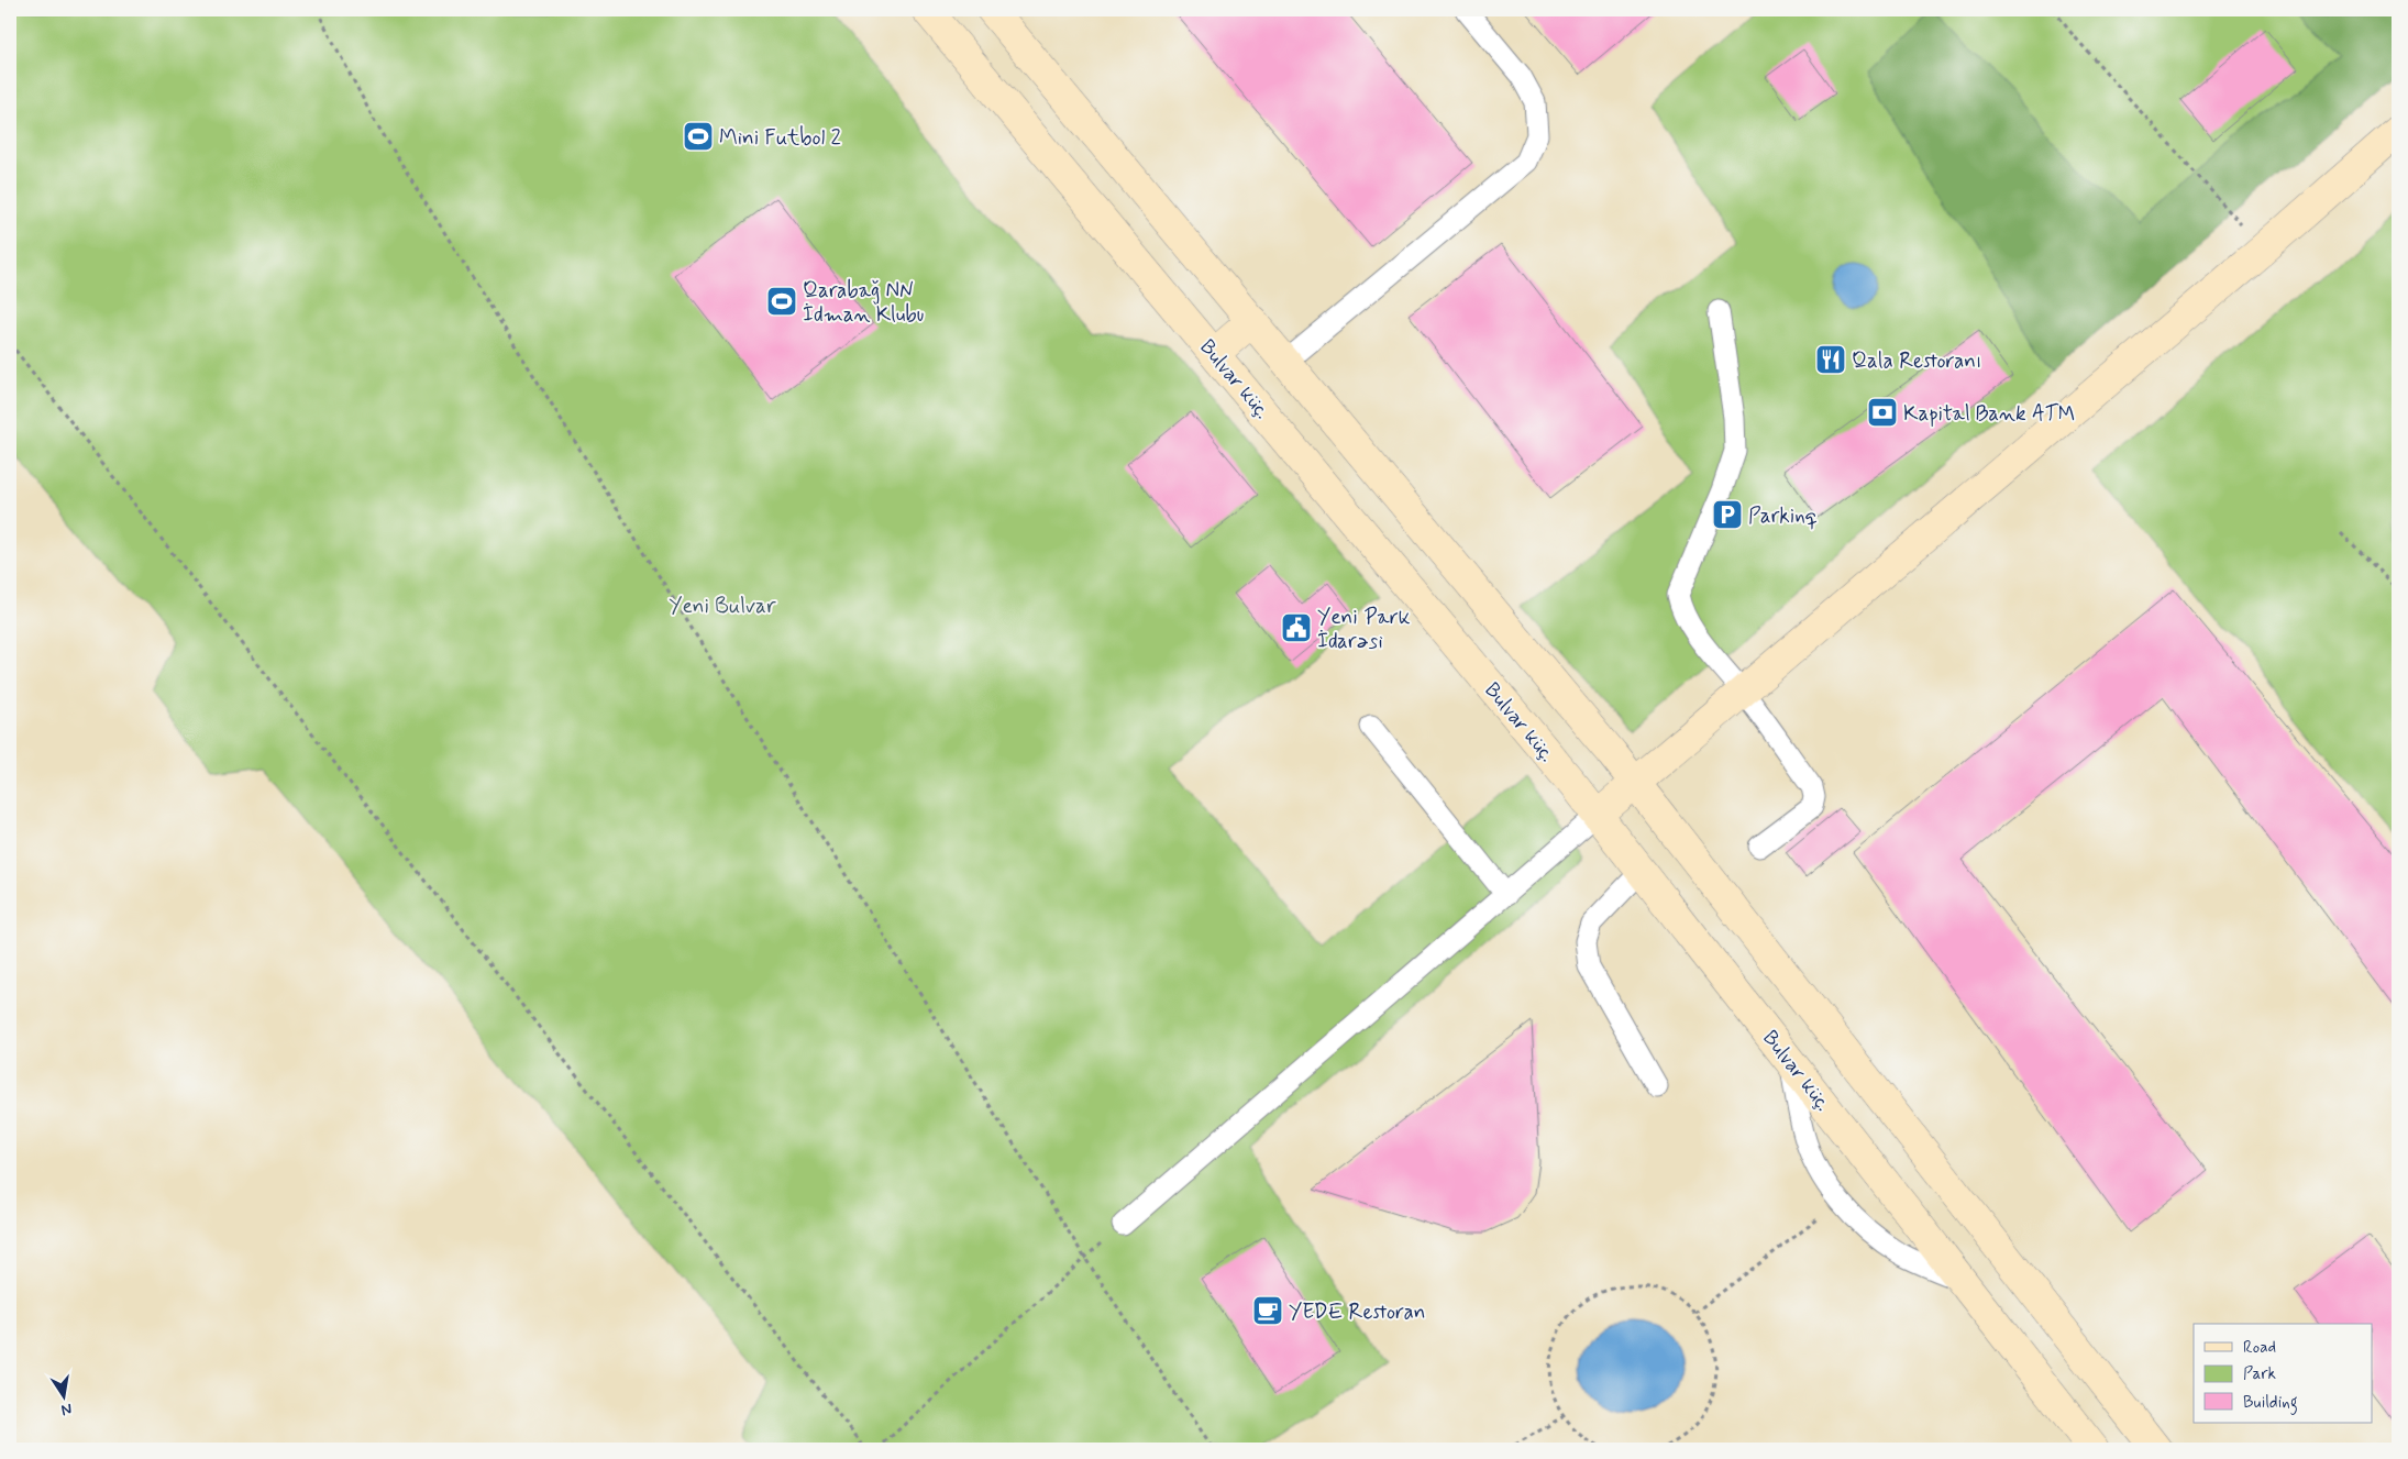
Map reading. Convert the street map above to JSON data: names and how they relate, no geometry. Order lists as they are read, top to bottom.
{
  "streets": {
    "street": ["Bulvar küç."]
  },
  "parks": ["Yeni Bulvar"],
  "places": {
    "sports": ["Mini Futbol 2", "Qarabağ NN İdman Klubu"],
    "restaurant": ["Qala Restoranı"],
    "bank": ["Kapital Bank ATM"],
    "parking": ["Parkinq"],
    "public building": ["Yeni Park İdarəsi"],
    "cafe": ["YEDE Restoran"]
  },
  "legend": ["Road", "Park", "Building"],
  "north": "bottom"
}
